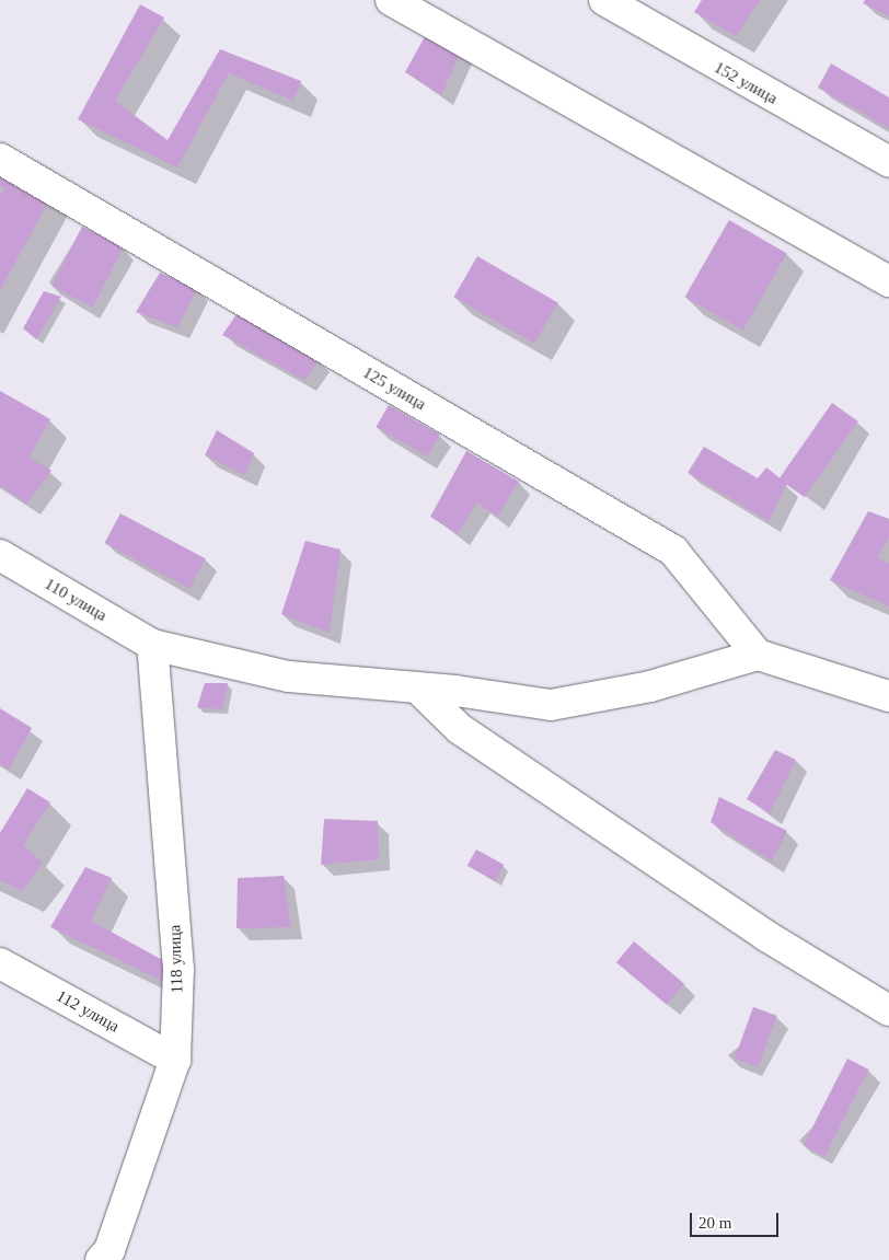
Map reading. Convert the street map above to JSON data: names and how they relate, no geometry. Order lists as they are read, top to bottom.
{
  "streets": {
    "street": [
      "152 улица",
      "125 улица",
      "110 улица",
      "118 улица",
      "112 улица"
    ]
  },
  "crossings": [
    ["125 улица", "110 улица"],
    ["110 улица", "118 улица"],
    ["118 улица", "112 улица"]
  ],
  "scale_bar": "20 m"
}
